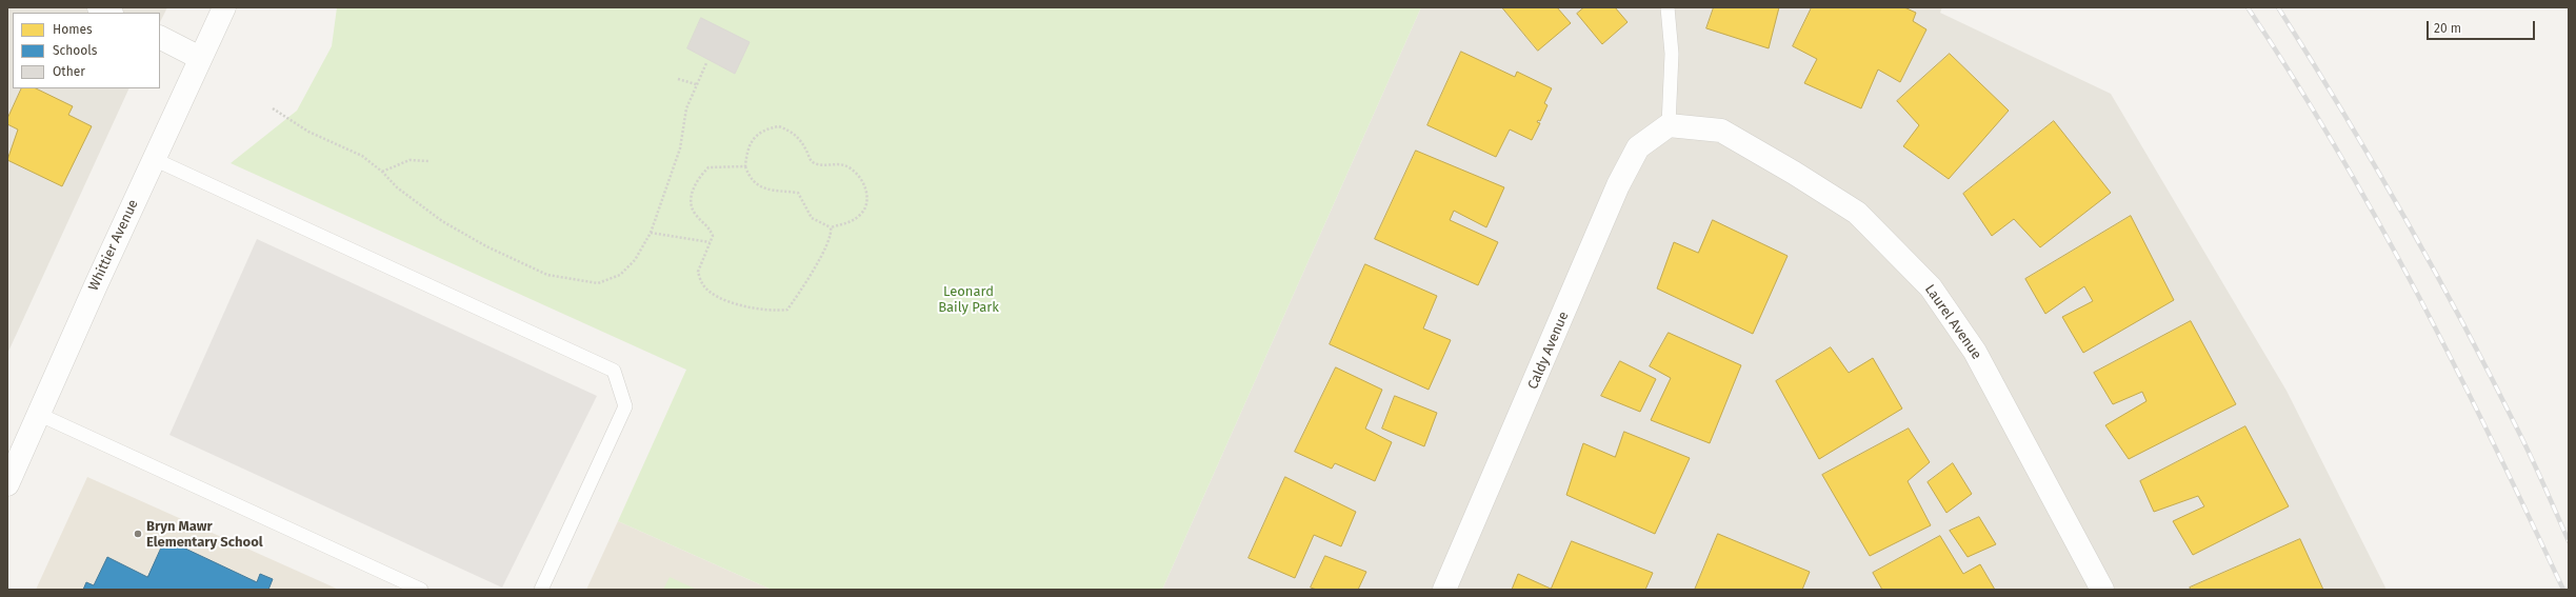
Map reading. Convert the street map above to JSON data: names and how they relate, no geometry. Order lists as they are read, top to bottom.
{
  "streets": {
    "street": ["Whittier Avenue", "Laurel Avenue", "Caldy Avenue"]
  },
  "crossings": [
    ["Laurel Avenue", "Caldy Avenue"]
  ],
  "parks": ["Leonard Baily Park"],
  "places": ["Bryn Mawr Elementary School"],
  "legend": ["Homes", "Schools", "Other"],
  "scale_bar": "20 m"
}
